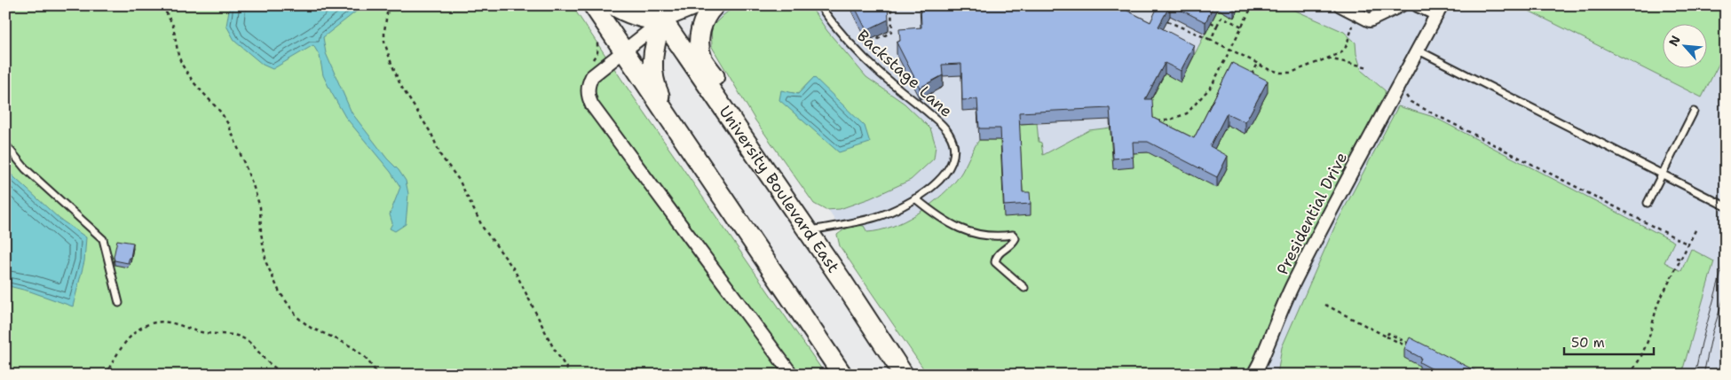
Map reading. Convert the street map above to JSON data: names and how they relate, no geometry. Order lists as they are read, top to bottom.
{
  "streets": {
    "main road": ["University Boulevard East"],
    "street": ["Presidential Drive"],
    "lane": ["Backstage Lane"]
  },
  "crossings": [
    ["Backstage Lane", "University Boulevard East"]
  ],
  "scale_bar": "50 m",
  "north": "top left"
}
